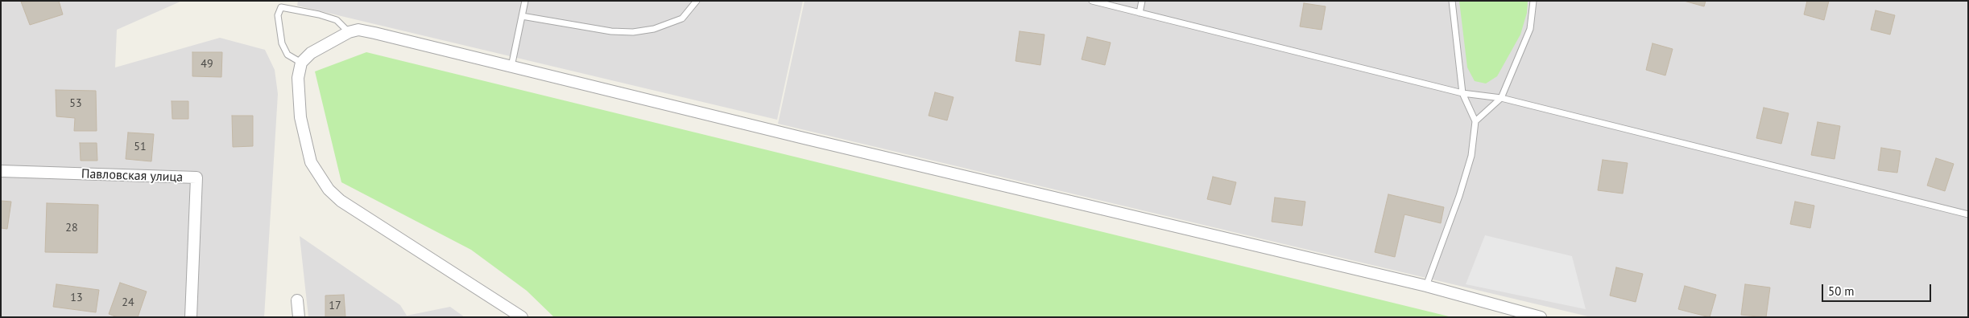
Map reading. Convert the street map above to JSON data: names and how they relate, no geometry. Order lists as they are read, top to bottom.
{
  "streets": {
    "street": ["Павловская улица"]
  },
  "house_numbers": [
    "49",
    "53",
    "51",
    "28",
    "13",
    "24",
    "17"
  ],
  "scale_bar": "50 m"
}
